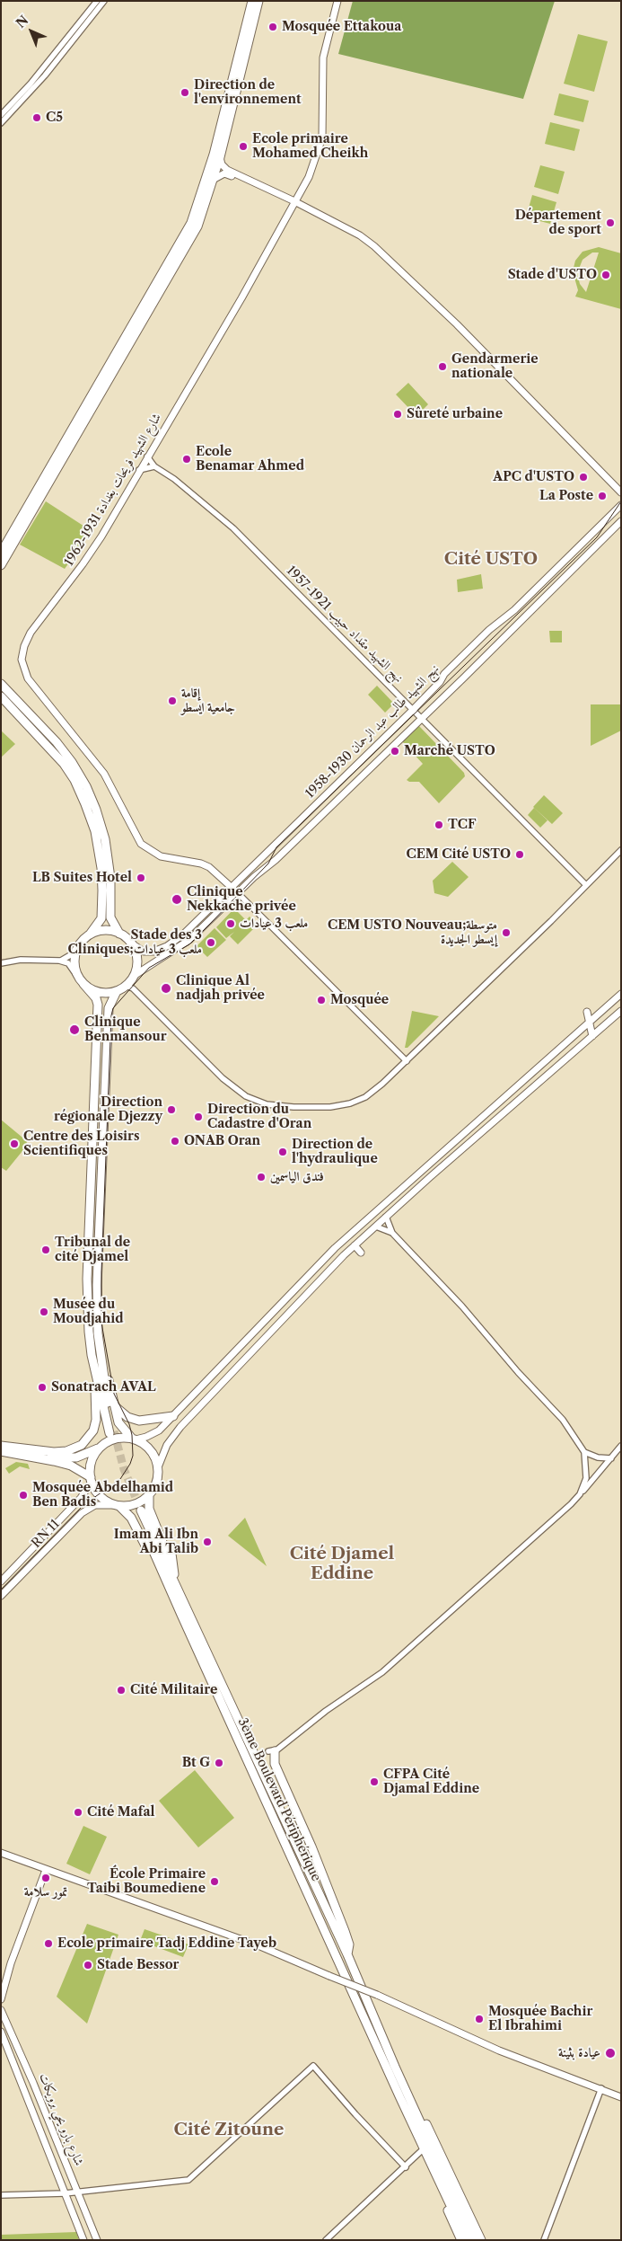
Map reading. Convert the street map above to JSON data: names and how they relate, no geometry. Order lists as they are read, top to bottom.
{
  "streets": {
    "highway": ["3ème Boulevard Périphérique"],
    "main road": [
      "شارع الشهيد فريحات بغدادة 1931-1962",
      "نهج الشهيد طالب عبد الرحمان 1930-1958",
      "RN 11",
      "شارع بارو يحي برويكات"
    ],
    "street": ["نهج الشهيد مقداد حبيب 1921-1957"]
  },
  "crossings": [
    ["شارع الشهيد فريحات بغدادة 1931-1962", "نهج الشهيد طالب عبد الرحمان 1930-1958"],
    ["نهج الشهيد مقداد حبيب 1921-1957", "نهج الشهيد طالب عبد الرحمان 1930-1958"]
  ],
  "districts": ["Cité USTO", "Cité Djamel Eddine", "Cité Zitoune"],
  "places": [
    "Mosquée Ettakoua",
    "Direction de l'environnement",
    "C5",
    "Ecole primaire Mohamed Cheikh",
    "Département de sport",
    "Stade d'USTO",
    "Gendarmerie nationale",
    "Sûreté urbaine",
    "Ecole Benamar Ahmed",
    "APC d'USTO",
    "La Poste",
    "إقامة جامعية ايسطو",
    "Marché USTO",
    "TCF",
    "CEM Cité USTO",
    "LB Suites Hotel",
    "Clinique Nekkache privée",
    "ملعب 3 عيادات",
    "CEM USTO Nouveau;متوسطة إيسطو الجديدة",
    "Stade des 3 Cliniques;ملعب 3 عيادات",
    "Clinique Al nadjah privée",
    "Mosquée",
    "Clinique Benmansour",
    "Direction régionale Djezzy",
    "Direction du Cadastre d'Oran",
    "ONAB Oran",
    "Centre des Loisirs Scientifiques",
    "Direction de l'hydraulique",
    "فندق الياسمين",
    "Tribunal de cité Djamel",
    "Musée du Moudjahid",
    "Sonatrach AVAL",
    "Mosquée Abdelhamid Ben Badis",
    "Imam Ali Ibn Abi Talib",
    "Cité Militaire",
    "Bt G",
    "CFPA Cité Djamal Eddine",
    "Cité Mafal",
    "تمور سلامة",
    "École Primaire Taibi Boumediene",
    "Ecole primaire Tadj Eddine Tayeb",
    "Stade Bessor",
    "Mosquée Bachir El Ibrahimi",
    "عيادة بثينة"
  ],
  "north": "top left"
}
